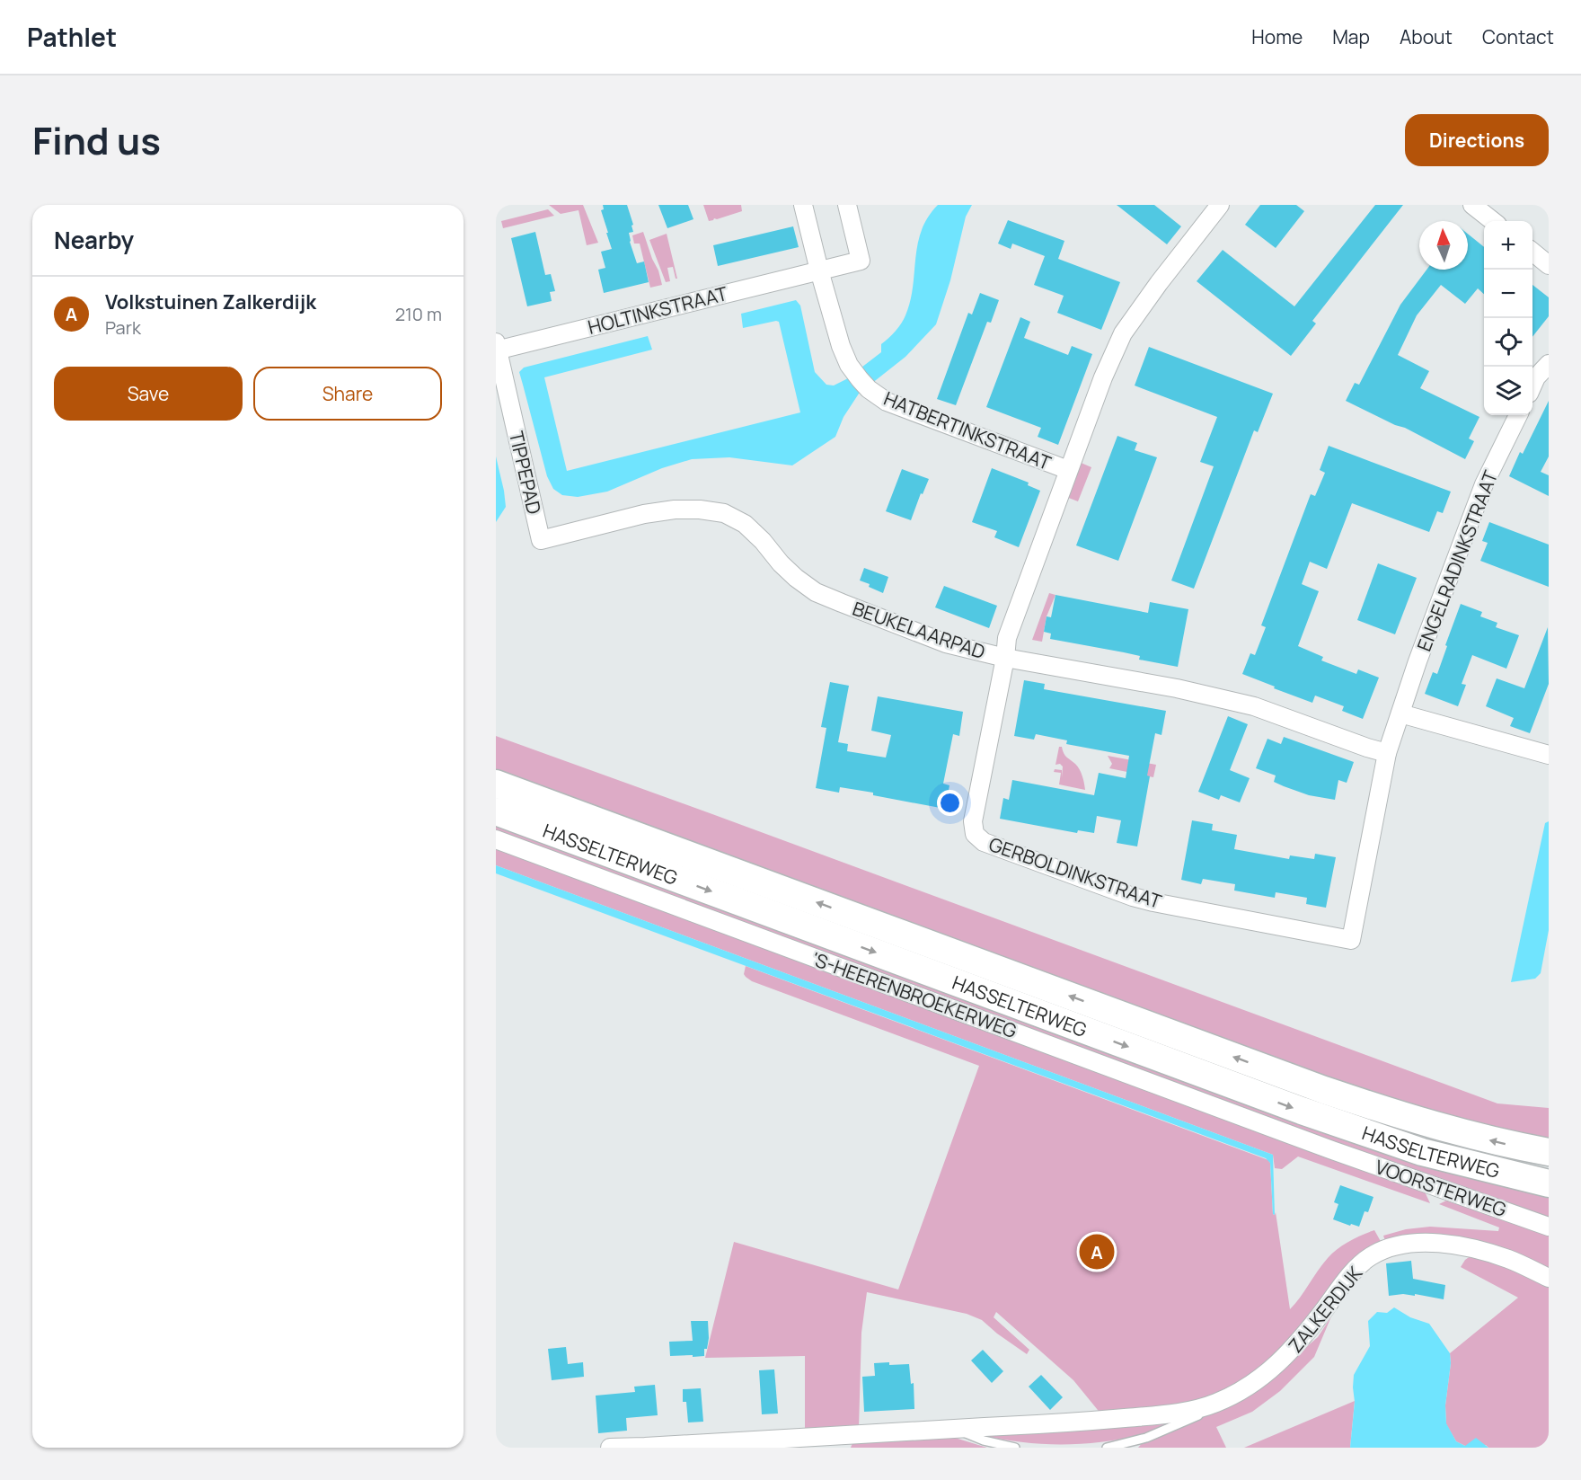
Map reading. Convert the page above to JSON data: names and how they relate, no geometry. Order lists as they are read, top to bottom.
{
  "streets": {
    "main road": ["HASSELTERWEG"],
    "street": [
      "HOLTINKSTRAAT",
      "HATBERTINKSTRAAT",
      "TIPPEPAD",
      "ENGELRADINKSTRAAT",
      "BEUKELAARPAD",
      "GERBOLDINKSTRAAT",
      "'S-HEERENBROEKERWEG",
      "VOORSTERWEG",
      "ZALKERDIJK"
    ]
  },
  "crossings": [
    ["HOLTINKSTRAAT", "HATBERTINKSTRAAT"],
    ["HOLTINKSTRAAT", "TIPPEPAD"],
    ["HATBERTINKSTRAAT", "GERBOLDINKSTRAAT"],
    ["TIPPEPAD", "BEUKELAARPAD"],
    ["ENGELRADINKSTRAAT", "GERBOLDINKSTRAAT"],
    ["BEUKELAARPAD", "GERBOLDINKSTRAAT"],
    ["'S-HEERENBROEKERWEG", "VOORSTERWEG"]
  ],
  "north": "top",
  "page": {
    "header": "Pathlet",
    "nav": [
      "Home",
      "Map",
      "About",
      "Contact"
    ],
    "title": "Find us",
    "buttons": [
      "Directions",
      ["Save", "Share"]
    ],
    "heading": "Nearby",
    "map_buttons": ["+", "−"],
    "list": [
      {
        "mark": "A",
        "name": "Volkstuinen Zalkerdijk",
        "note": "Park",
        "value": "210 m"
      }
    ],
    "pins": "A"
  }
}
